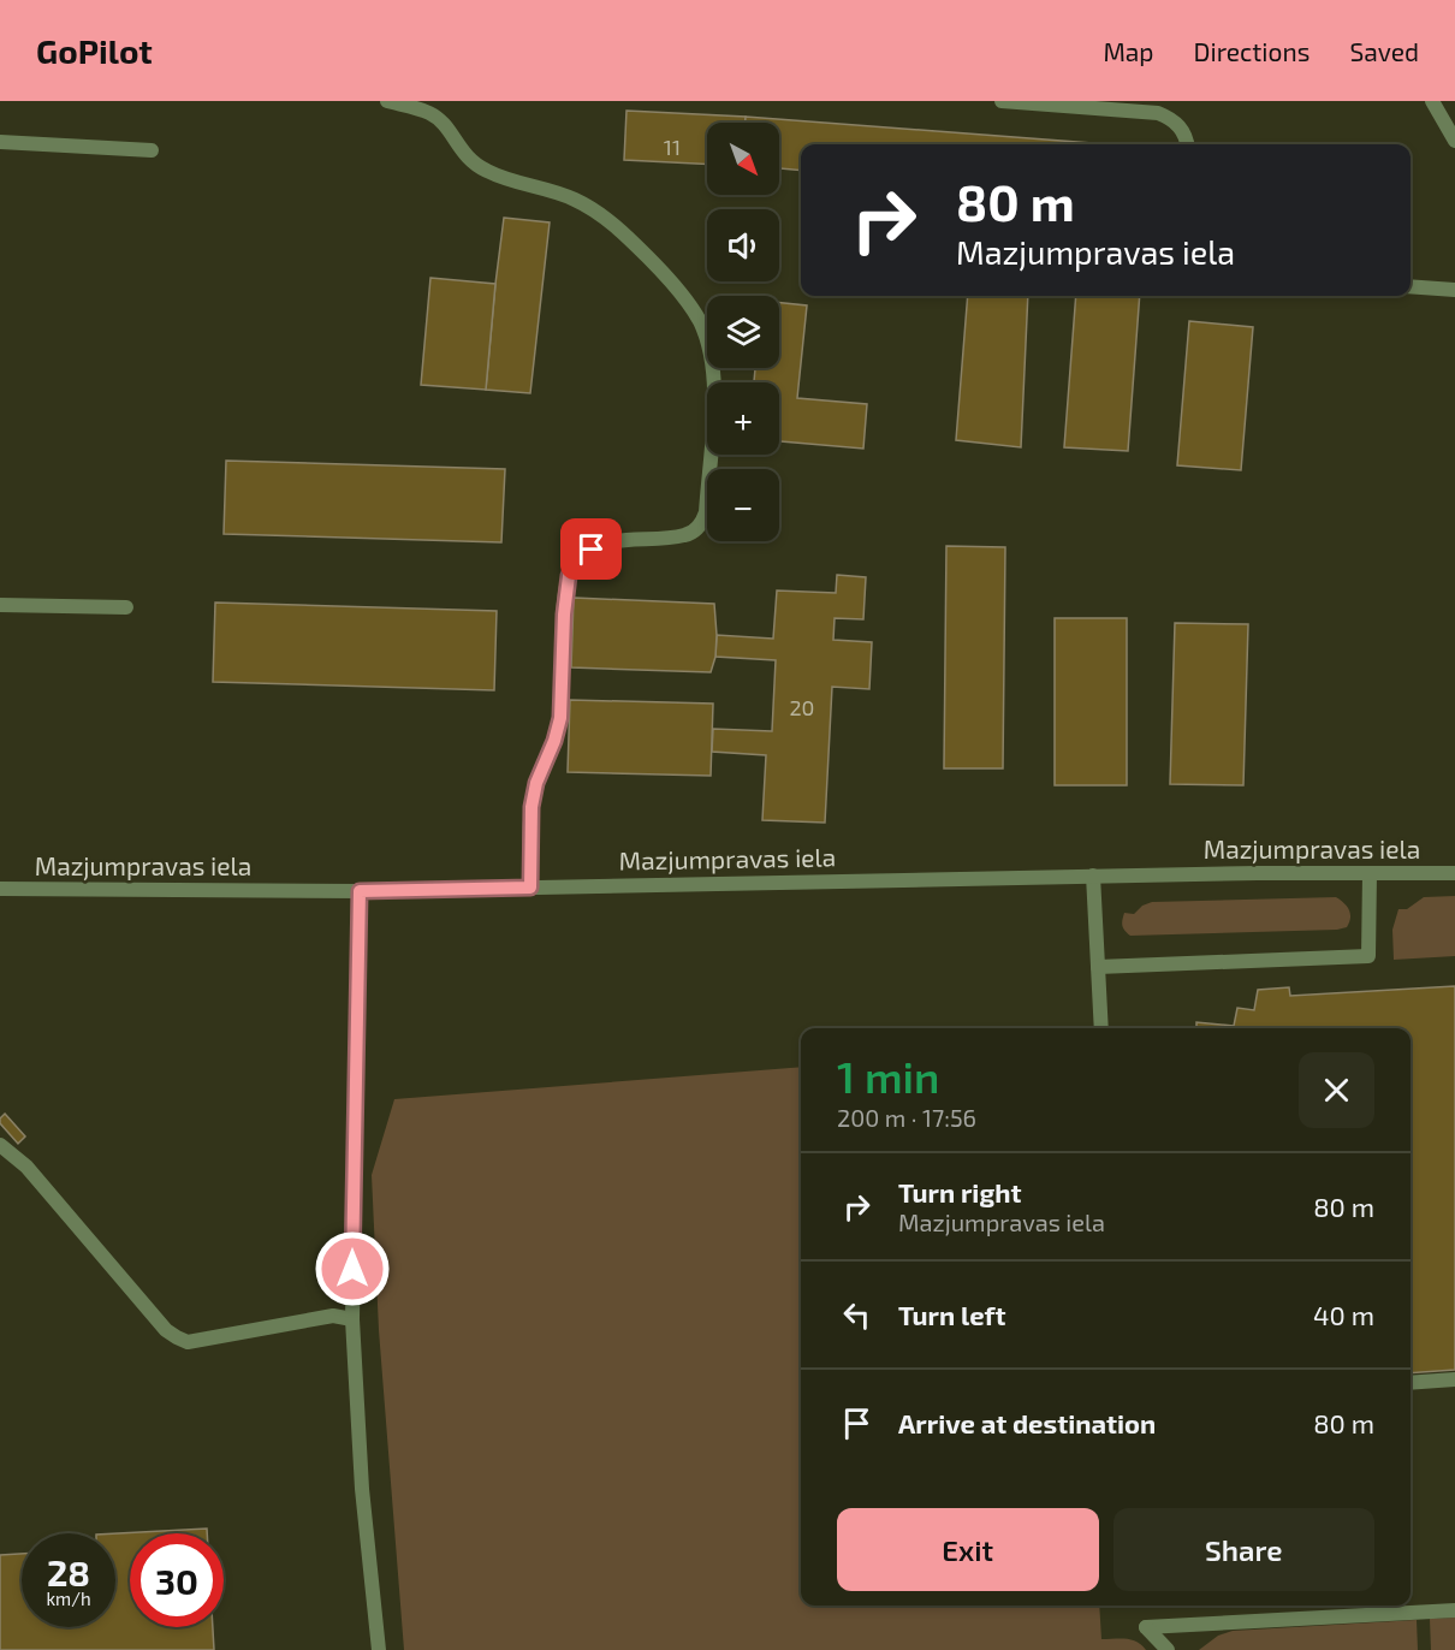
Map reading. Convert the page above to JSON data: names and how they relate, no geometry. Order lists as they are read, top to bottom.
{
  "streets": {
    "street": ["Mazjumpravas iela"]
  },
  "house_numbers": ["11", "20"],
  "north": "bottom right",
  "page": {
    "header": "GoPilot",
    "nav": ["Map", "Directions", "Saved"],
    "map_buttons": ["+", "−"],
    "turn": ["80 m", "Mazjumpravas iela"],
    "heading": ["1 min", "200 m · 17:56"],
    "list": [
      {
        "name": "Turn right",
        "note": "Mazjumpravas iela",
        "value": "80 m"
      },
      {
        "name": "Turn left",
        "value": "40 m"
      },
      {
        "name": "Arrive at destination",
        "value": "80 m"
      }
    ],
    "buttons": ["Exit", "Share"],
    "speed": "28 km/h",
    "limit": "30"
  }
}
